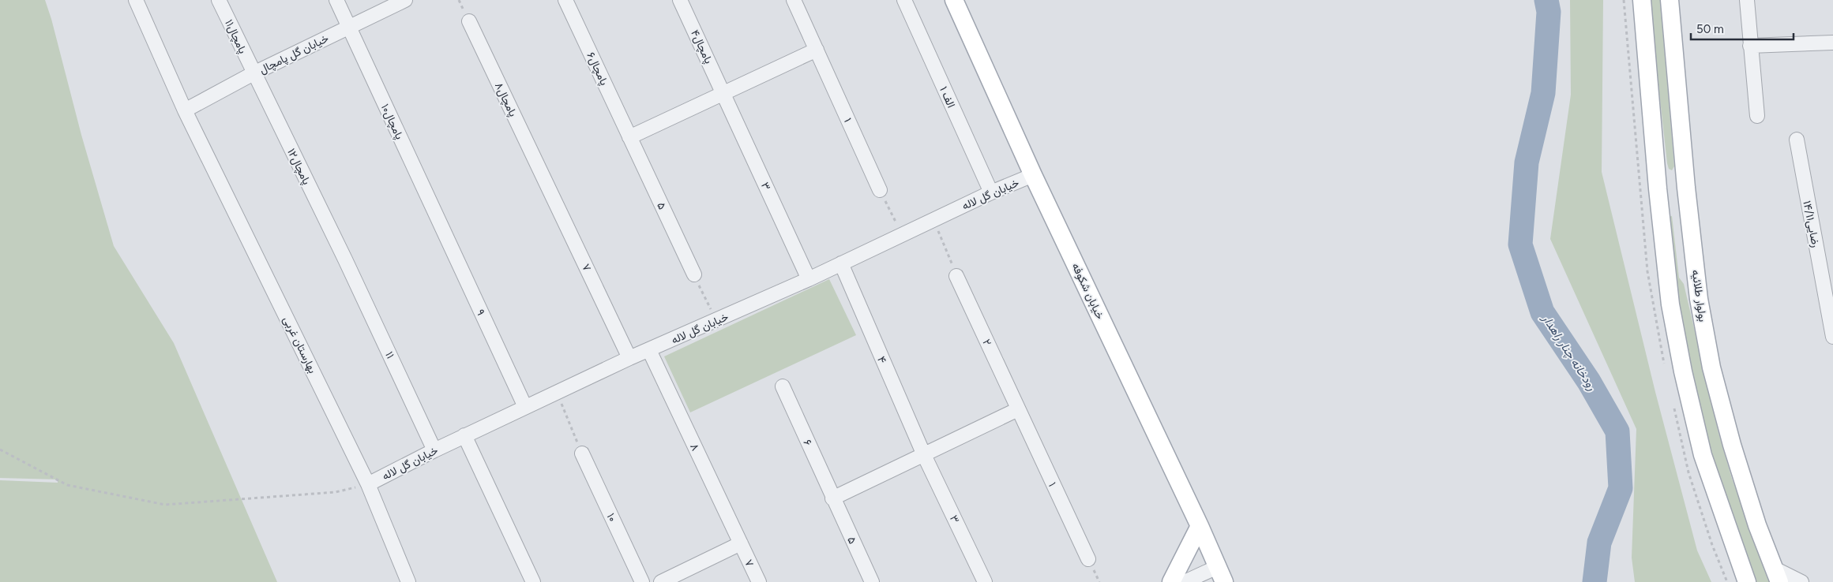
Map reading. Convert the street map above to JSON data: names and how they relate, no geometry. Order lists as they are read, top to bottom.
{
  "streets": {
    "main road": ["خیابان شکوفه", "بولوار طلائیه"],
    "street": [
      "پامچال۱۱",
      "پامچال۴",
      "خیابان گل پامچال",
      "پامچال۶",
      "۱ الف",
      "پامچال۸",
      "۱",
      "پامچال۱۰",
      "پامچال۱۲",
      "۳",
      "خیابان گل لاله",
      "۵",
      "رضایی۱۴/۱۱",
      "۷",
      "۹",
      "۲",
      "بهارستان غربی",
      "۱۱",
      "۴",
      "۶",
      "۸",
      "۱۰"
    ]
  },
  "crossings": [
    ["پامچال۱۱", "خیابان گل پامچال"],
    ["پامچال۱۱", "پامچال۱۲"],
    ["پامچال۴", "۳"],
    ["خیابان گل پامچال", "پامچال۱۰"],
    ["خیابان گل پامچال", "پامچال۱۲"],
    ["خیابان گل پامچال", "بهارستان غربی"],
    ["پامچال۶", "۵"],
    ["۱ الف", "خیابان گل لاله"],
    ["پامچال۸", "۷"],
    ["۱", "۲"],
    ["پامچال۱۰", "۹"],
    ["پامچال۱۲", "۱۱"],
    ["۳", "خیابان گل لاله"],
    ["۳", "۴"],
    ["خیابان گل لاله", "۷"],
    ["خیابان گل لاله", "خیابان شکوفه"],
    ["خیابان گل لاله", "۹"],
    ["خیابان گل لاله", "بهارستان غربی"],
    ["خیابان گل لاله", "۱۱"],
    ["خیابان گل لاله", "۴"],
    ["خیابان گل لاله", "۸"],
    ["۵", "۶"],
    ["۷", "۸"]
  ],
  "water": ["رودخانه چنار راهدار"],
  "scale_bar": "50 m"
}
